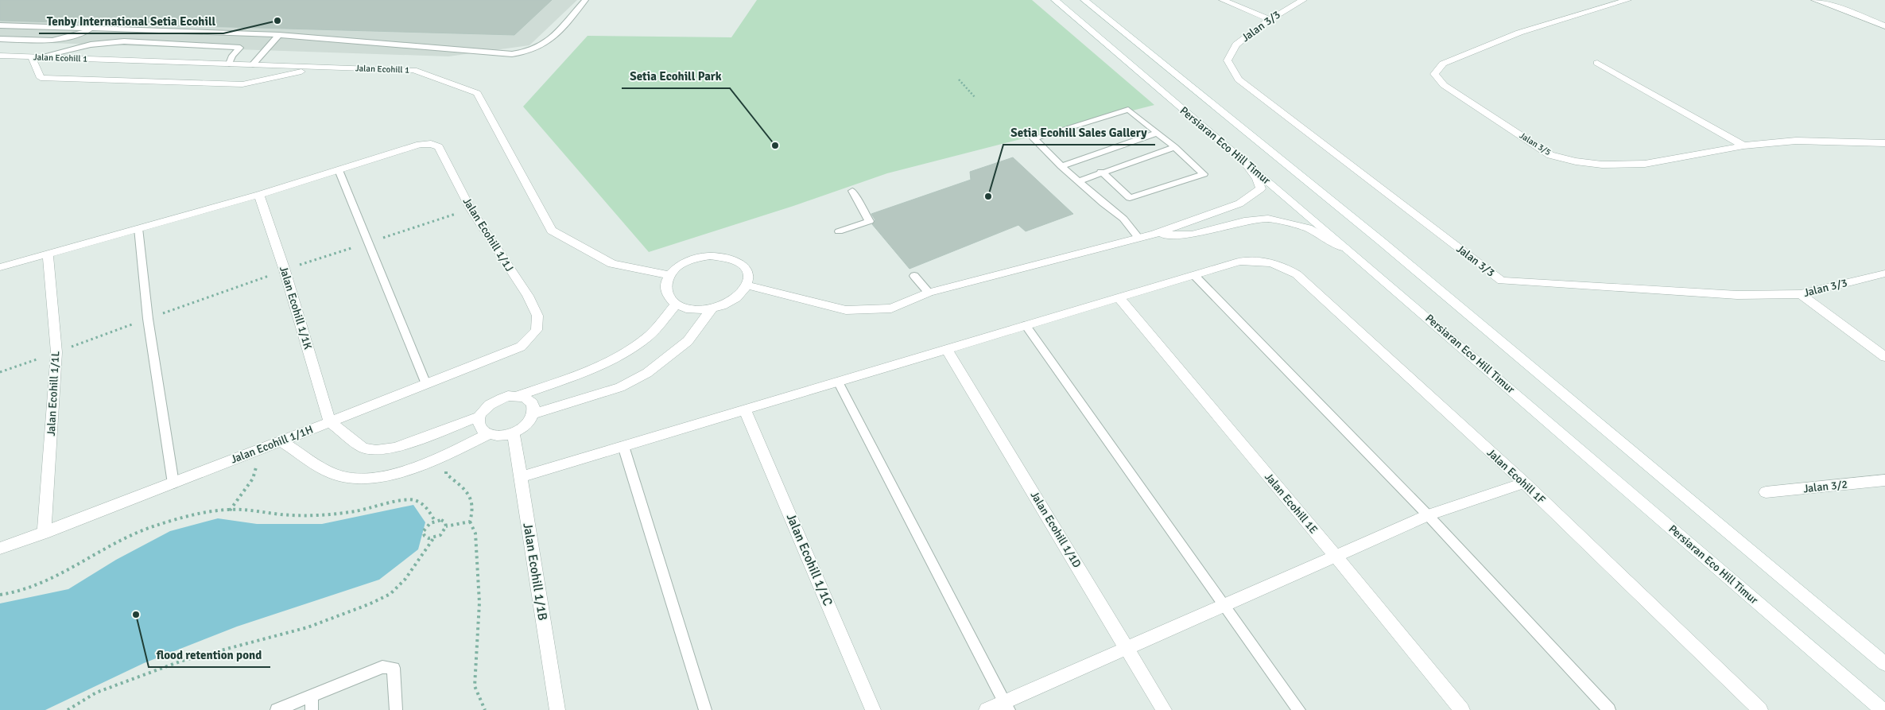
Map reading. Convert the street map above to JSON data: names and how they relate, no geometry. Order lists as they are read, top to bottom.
{
  "streets": {
    "street": [
      "Jalan 3/3",
      "Jalan Ecohill 1",
      "Jalan 3/5",
      "Persiaran Eco Hill Timur",
      "Jalan Ecohill 1/1J",
      "Jalan Ecohill 1/1K",
      "Jalan Ecohill 1/1L",
      "Jalan Ecohill 1/1H",
      "Jalan Ecohill 1F",
      "Jalan 3/2",
      "Jalan Ecohill 1E",
      "Jalan Ecohill 1/1D",
      "Jalan Ecohill 1/1C",
      "Jalan Ecohill 1/1B"
    ]
  },
  "crossings": [
    ["Jalan Ecohill 1/1J", "Jalan Ecohill 1/1H"],
    ["Jalan Ecohill 1/1K", "Jalan Ecohill 1/1H"],
    ["Jalan Ecohill 1/1L", "Jalan Ecohill 1/1H"],
    ["Jalan Ecohill 1F", "Jalan Ecohill 1E"],
    ["Jalan Ecohill 1F", "Jalan Ecohill 1/1D"],
    ["Jalan Ecohill 1F", "Jalan Ecohill 1/1C"],
    ["Jalan Ecohill 1F", "Jalan Ecohill 1/1B"]
  ],
  "places": [
    "Tenby International Setia Ecohill",
    "Setia Ecohill Park",
    "Setia Ecohill Sales Gallery",
    "flood retention pond"
  ]
}
